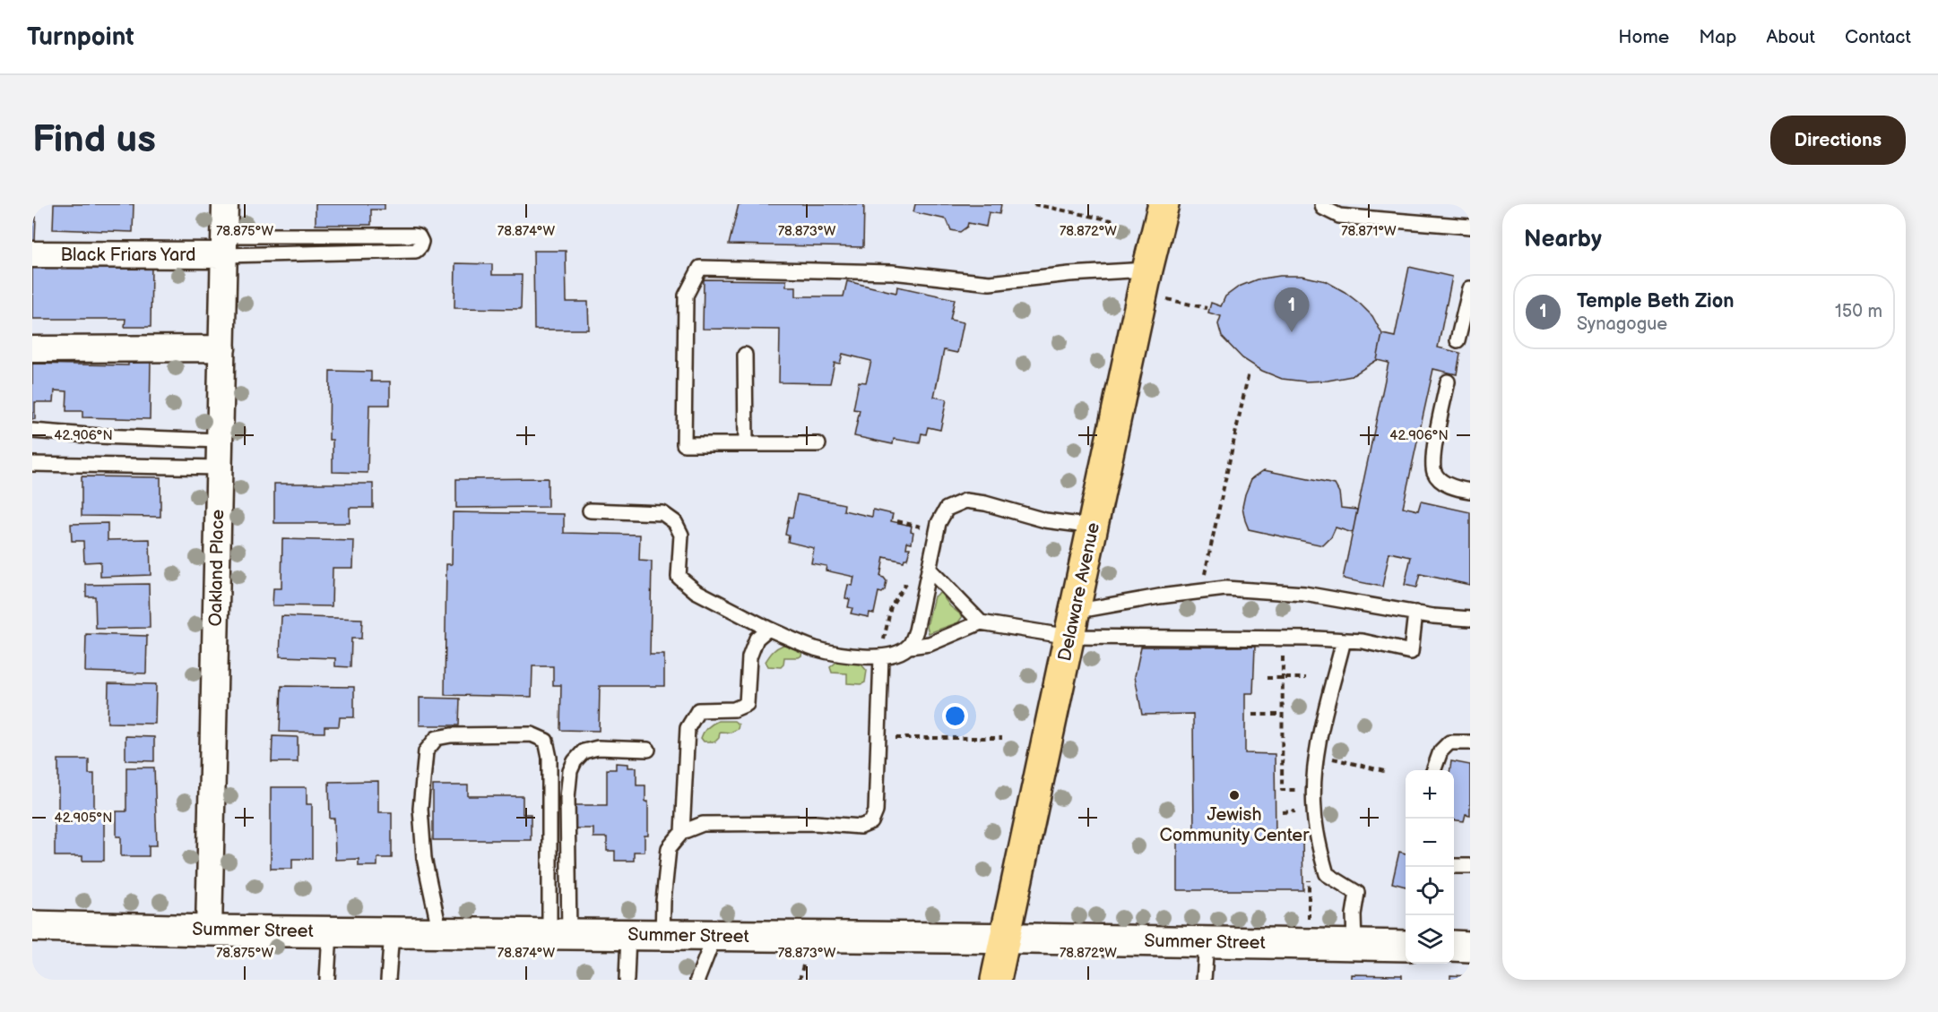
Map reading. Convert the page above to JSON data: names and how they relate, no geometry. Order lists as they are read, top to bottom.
{
  "streets": {
    "main road": ["Delaware Avenue"],
    "street": ["Black Friars Yard", "Oakland Place", "Summer Street"]
  },
  "crossings": [
    ["Black Friars Yard", "Oakland Place"],
    ["Oakland Place", "Summer Street"],
    ["Delaware Avenue", "Summer Street"]
  ],
  "places": ["Jewish Community Center"],
  "page": {
    "header": "Turnpoint",
    "nav": [
      "Home",
      "Map",
      "About",
      "Contact"
    ],
    "buttons": "Directions",
    "title": "Find us",
    "heading": "Nearby",
    "list": [
      {
        "mark": "1",
        "name": "Temple Beth Zion",
        "note": "Synagogue",
        "value": "150 m"
      }
    ],
    "pins": "1",
    "map_buttons": ["+", "−"]
  },
  "coordinates": [
    "78.875°W",
    "78.874°W",
    "78.873°W",
    "78.872°W",
    "78.871°W",
    "42.906°N",
    "42.905°N"
  ]
}
